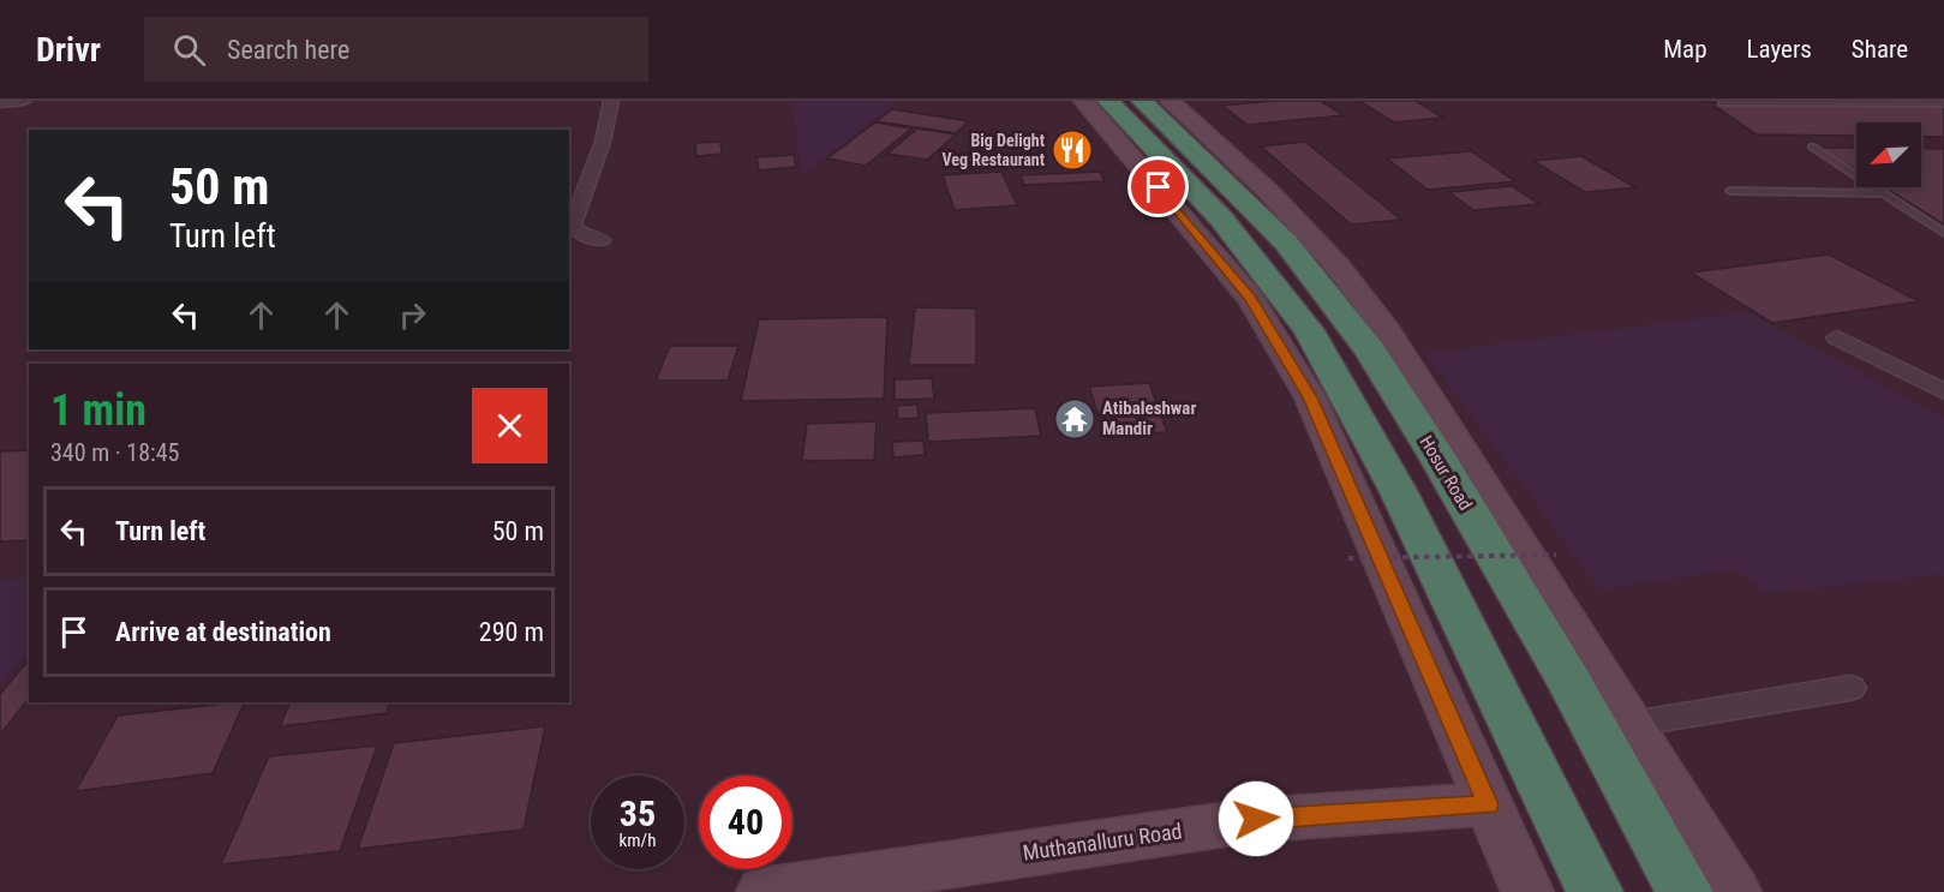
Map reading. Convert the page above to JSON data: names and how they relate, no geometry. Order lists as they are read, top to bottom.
{
  "streets": {
    "highway": ["Hosur Road"],
    "street": ["Muthanalluru Road"]
  },
  "places": {
    "restaurant": ["Big Delight Veg Restaurant"],
    "temple": ["Atibaleshwar Mandir"]
  },
  "north": "bottom left",
  "page": {
    "header": "Drivr",
    "search": "Search here",
    "nav": ["Map", "Layers", "Share"],
    "turn": ["50 m", "Turn left"],
    "heading": ["1 min", "340 m · 18:45"],
    "list": [
      {
        "name": "Turn left",
        "value": "50 m"
      },
      {
        "name": "Arrive at destination",
        "value": "290 m"
      }
    ],
    "speed": "35 km/h",
    "limit": "40"
  }
}
